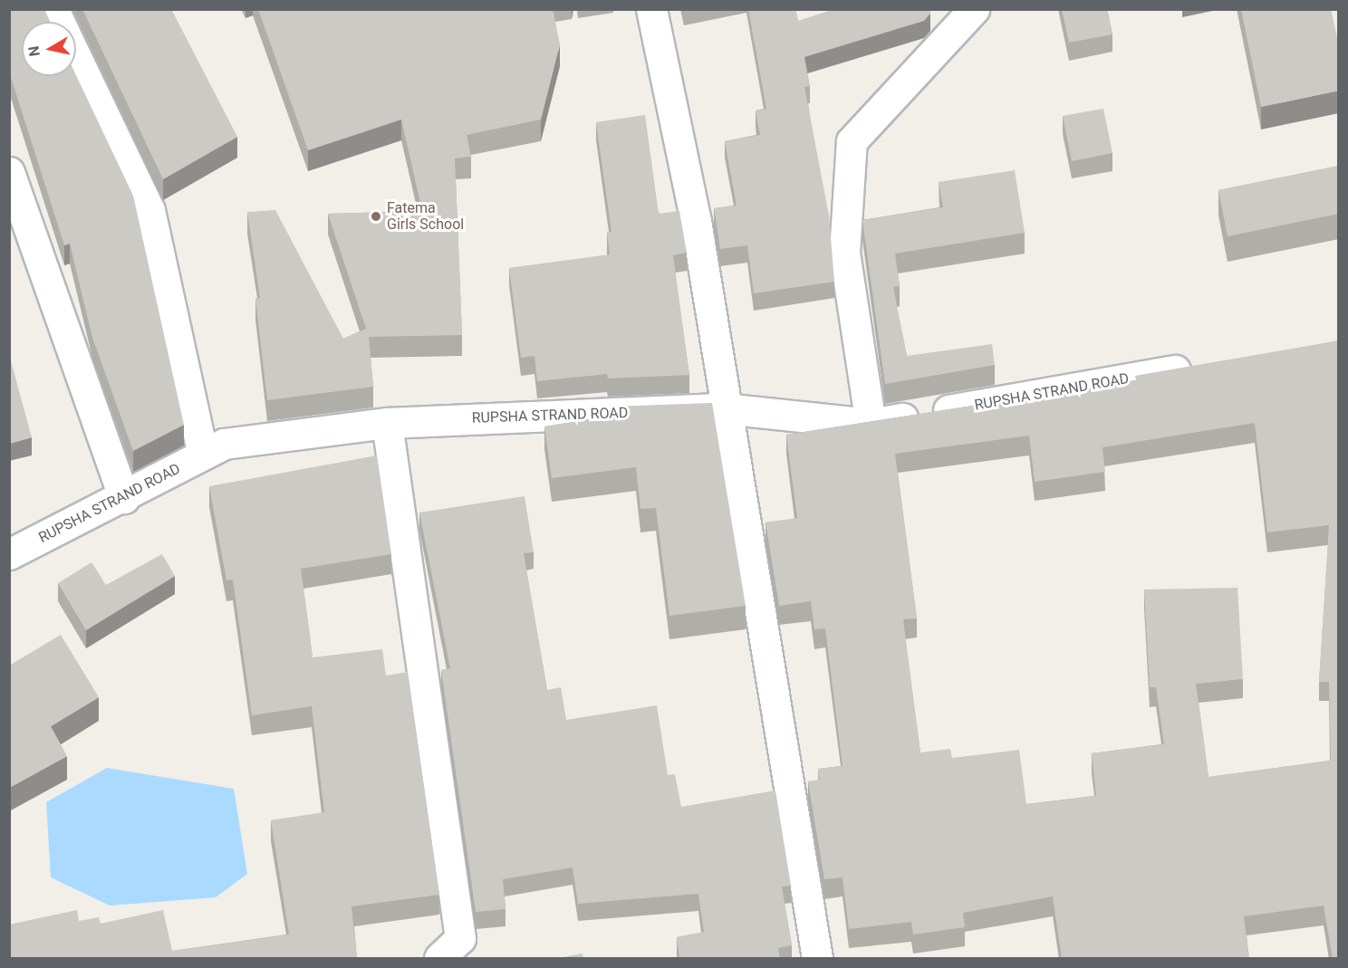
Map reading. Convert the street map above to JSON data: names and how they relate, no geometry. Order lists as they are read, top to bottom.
{
  "streets": {
    "street": ["RUPSHA STRAND ROAD"]
  },
  "places": ["Fatema Girls School"],
  "north": "left"
}
